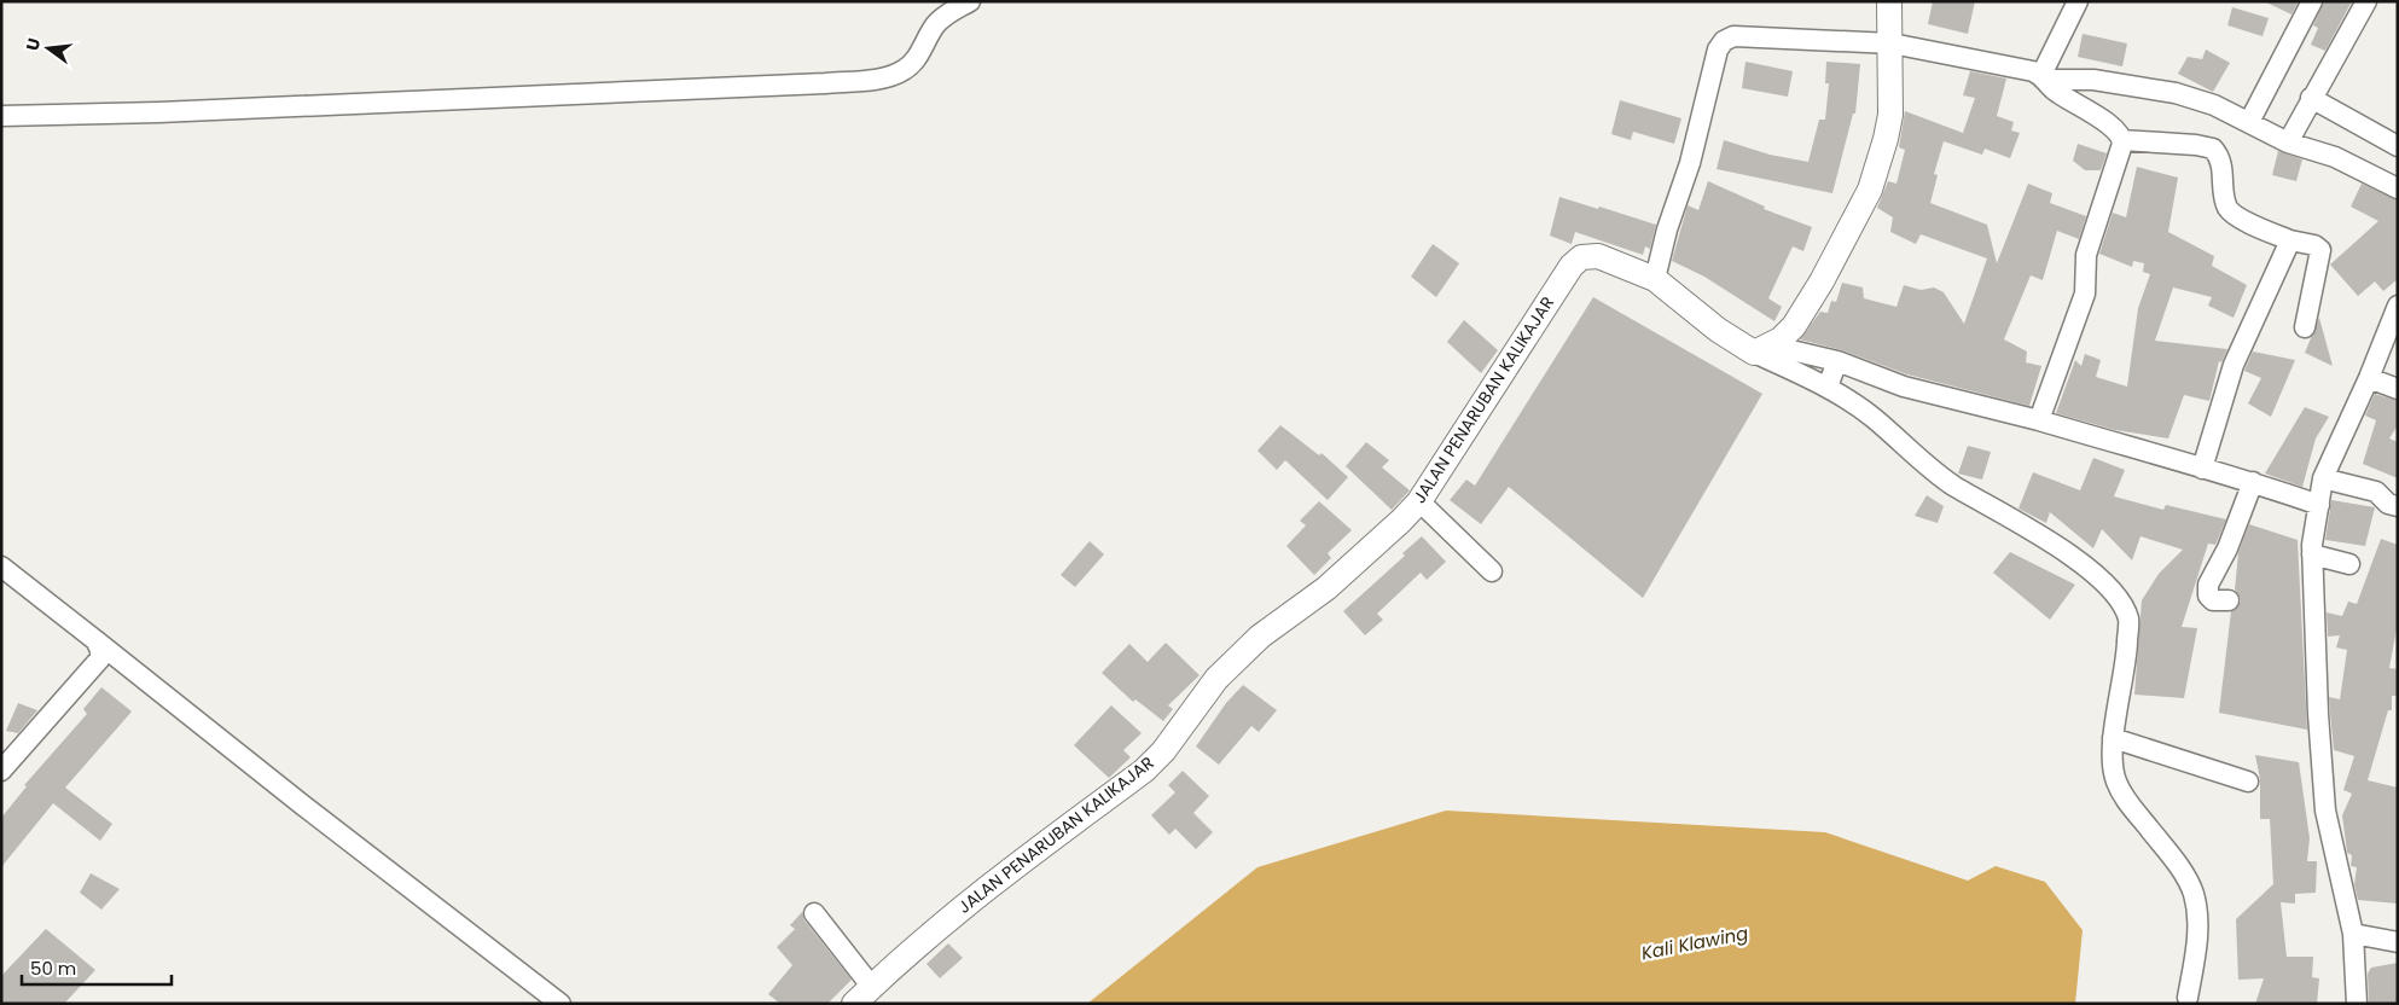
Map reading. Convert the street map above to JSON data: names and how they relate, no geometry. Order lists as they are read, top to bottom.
{
  "streets": {
    "street": ["JALAN PENARUBAN KALIKAJAR"]
  },
  "water": ["Kali Klawing"],
  "scale_bar": "50 m",
  "north": "left"
}
